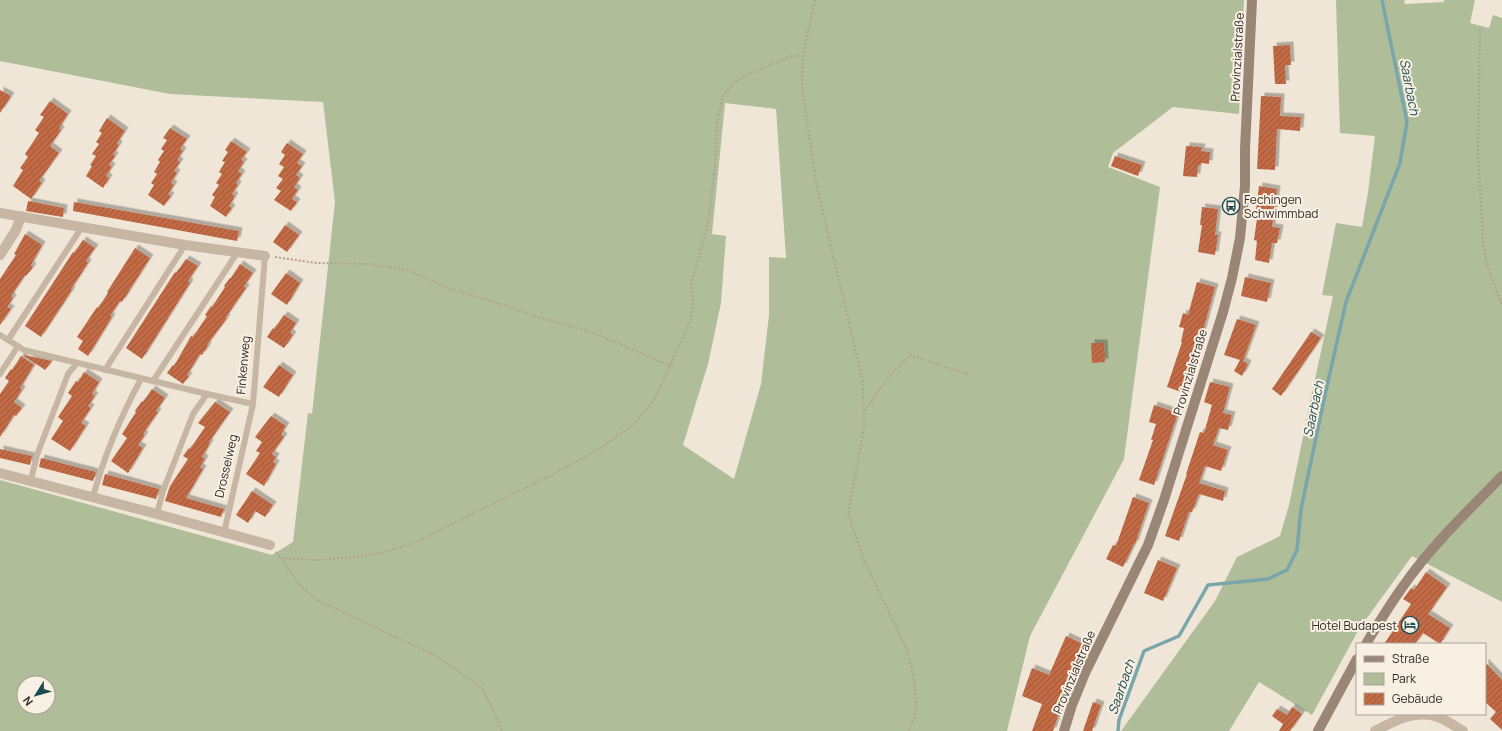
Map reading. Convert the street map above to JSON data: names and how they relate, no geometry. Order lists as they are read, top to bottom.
{
  "streets": {
    "main road": ["Provinzialstraße"],
    "lane": ["Finkenweg", "Drosselweg"]
  },
  "crossings": [
    ["Finkenweg", "Drosselweg"]
  ],
  "water": ["Saarbach"],
  "places": {
    "bus stop": ["Fechingen Schwimmbad"],
    "hotel": ["Hotel Budapest"]
  },
  "legend": ["Straße", "Park", "Gebäude"],
  "north": "bottom left"
}
